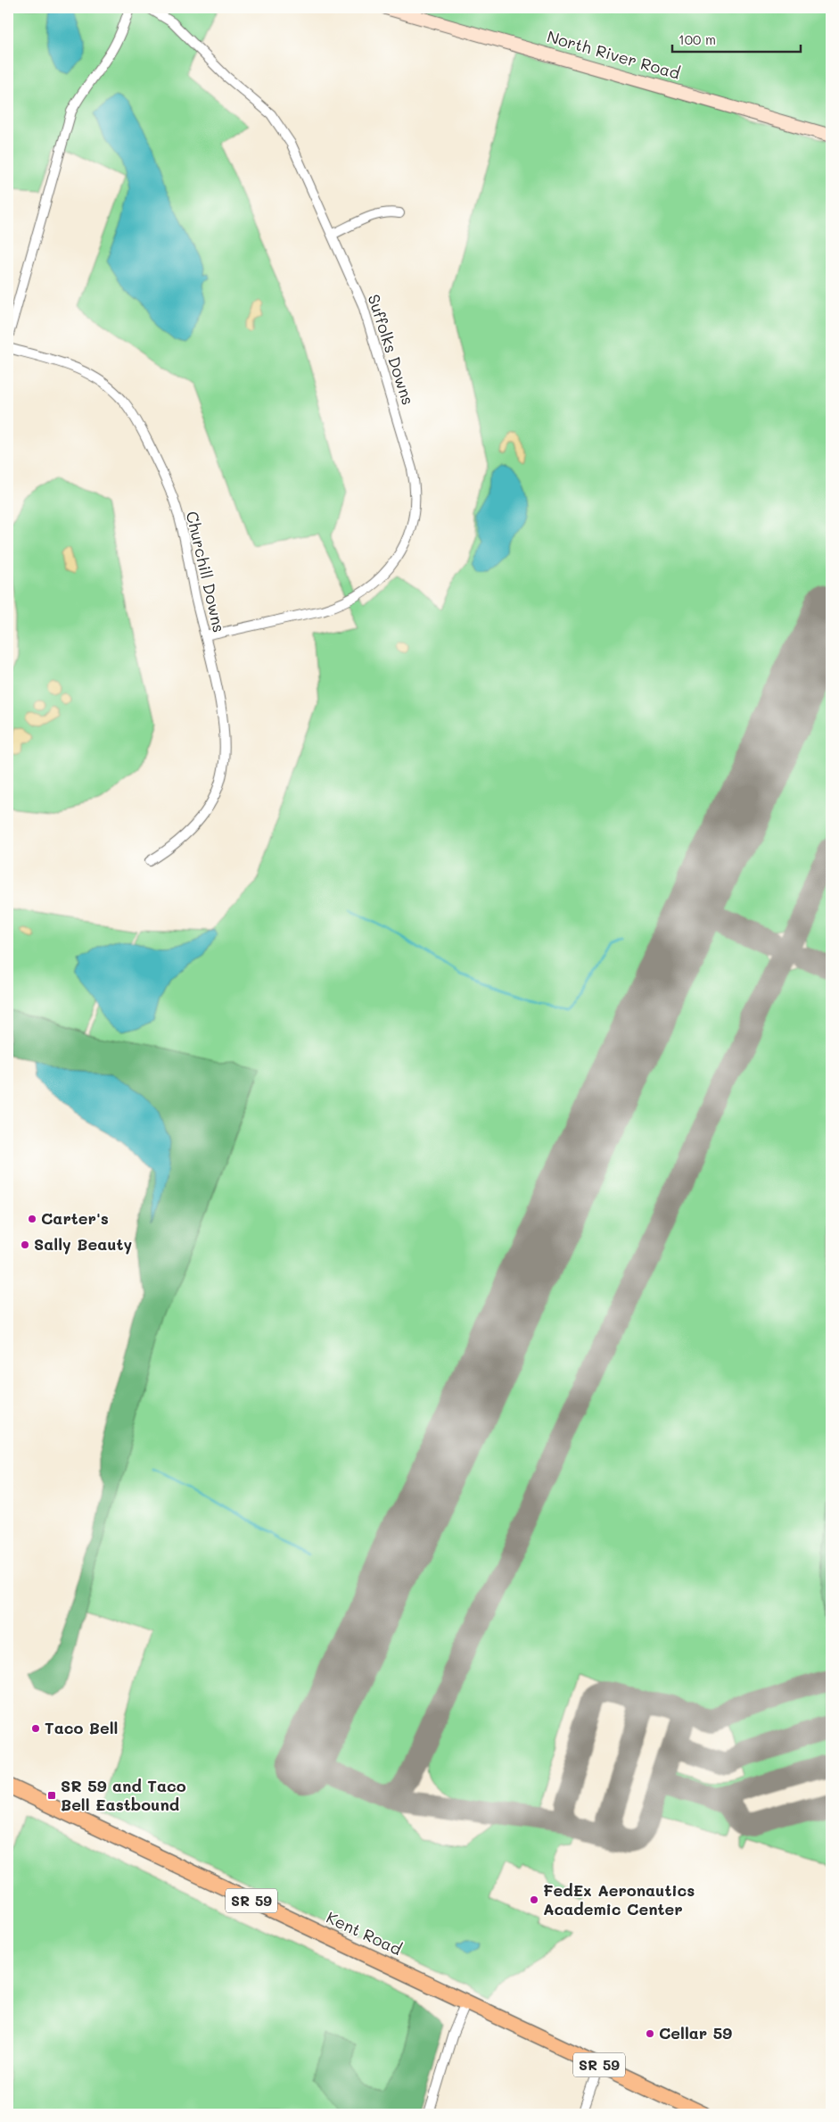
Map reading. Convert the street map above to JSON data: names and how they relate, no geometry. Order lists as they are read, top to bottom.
{
  "streets": {
    "main road": ["SR 59", "Kent Road"],
    "street": ["North River Road", "Suffolks Downs", "Churchill Downs"]
  },
  "crossings": [
    ["Suffolks Downs", "Churchill Downs"]
  ],
  "places": {
    "other": [
      "Carter's",
      "Sally Beauty",
      "Taco Bell",
      "FedEx Aeronautics Academic Center",
      "Cellar 59"
    ],
    "transit": ["SR 59 and Taco Bell Eastbound"]
  },
  "scale_bar": "100 m"
}
